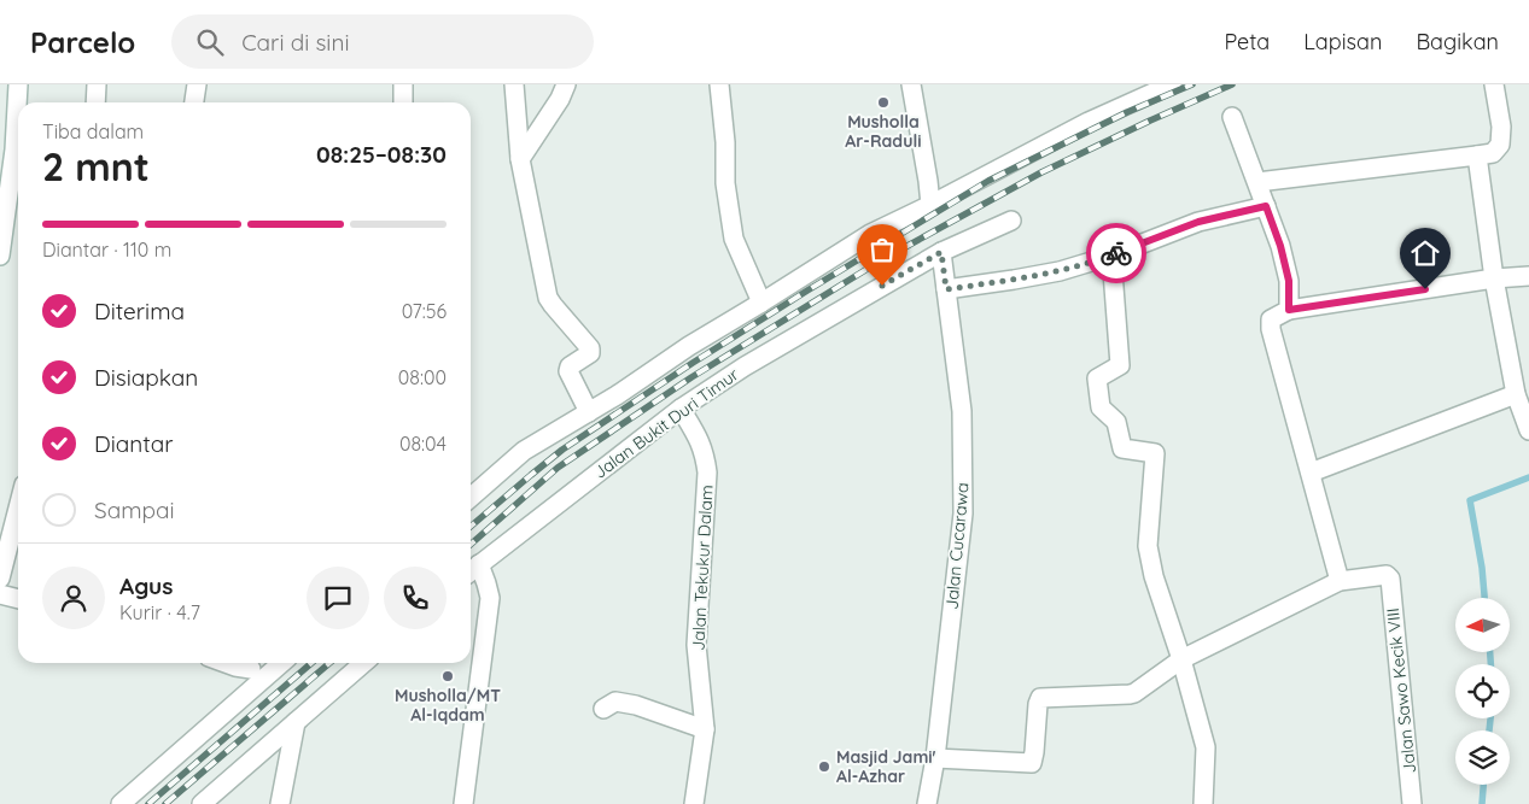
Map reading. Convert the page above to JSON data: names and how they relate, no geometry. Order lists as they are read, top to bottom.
{
  "streets": {
    "street": [
      "Jalan Bukit Duri Timur",
      "Jalan Cucarawa",
      "Jalan Tekukur Dalam",
      "Jalan Sawo Kecik VIII"
    ]
  },
  "crossings": [
    ["Jalan Bukit Duri Timur", "Jalan Cucarawa"],
    ["Jalan Bukit Duri Timur", "Jalan Tekukur Dalam"]
  ],
  "places": ["Musholla Ar-Raduli", "Musholla/MT Al-Iqdam", "Masjid Jami' Al-Azhar"],
  "north": "left",
  "page": {
    "header": "Parcelo",
    "search": "Cari di sini",
    "nav": ["Peta", "Lapisan", "Bagikan"],
    "heading": ["2 mnt", "Tiba dalam", "08:25–08:30"],
    "panel": ["Agus", "Kurir · 4.7"],
    "bar": "Diantar · 110 m",
    "list": [
      ["Diterima", "07:56"],
      ["Disiapkan", "08:00"],
      ["Diantar", "08:04"],
      "Sampai"
    ]
  }
}
